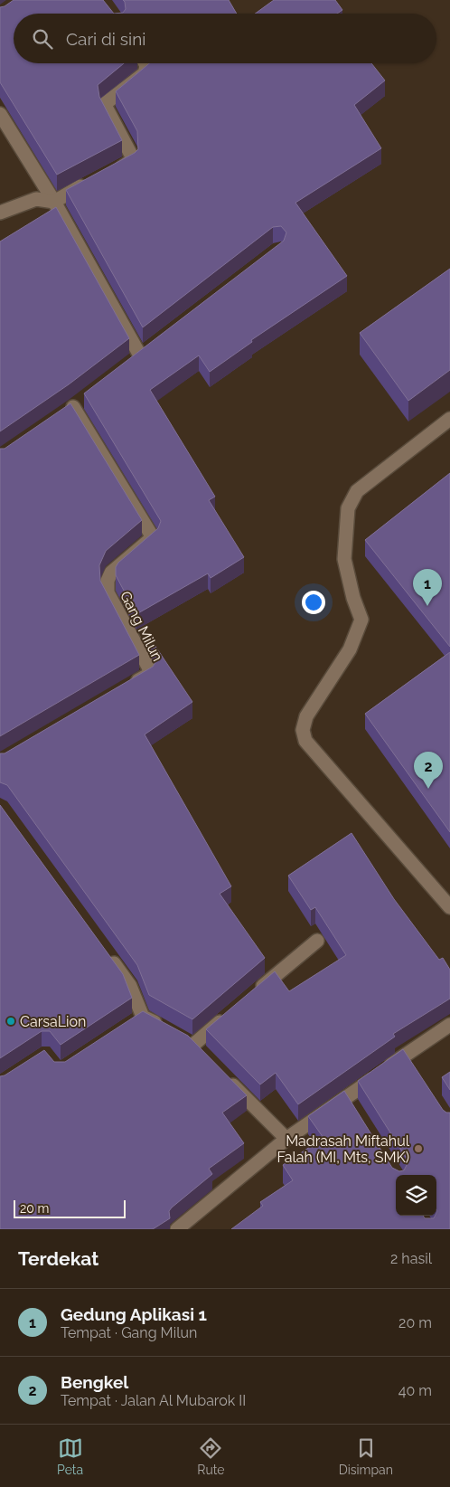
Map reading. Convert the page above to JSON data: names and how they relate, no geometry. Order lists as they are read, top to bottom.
{
  "streets": {
    "street": ["Gang Milun"]
  },
  "places": ["CarsaLion", "Madrasah Miftahul Falah (MI, Mts, SMK)"],
  "scale_bar": "20 m",
  "page": {
    "search": "Cari di sini",
    "pins": ["1", "2"],
    "scale": "20 m",
    "heading": ["Terdekat", "2 hasil"],
    "list": [
      {
        "mark": "1",
        "name": "Gedung Aplikasi 1",
        "note": "Tempat · Gang Milun",
        "value": "20 m"
      },
      {
        "mark": "2",
        "name": "Bengkel",
        "note": "Tempat · Jalan Al Mubarok II",
        "value": "40 m"
      }
    ],
    "nav": ["Peta", "Rute", "Disimpan"]
  }
}
